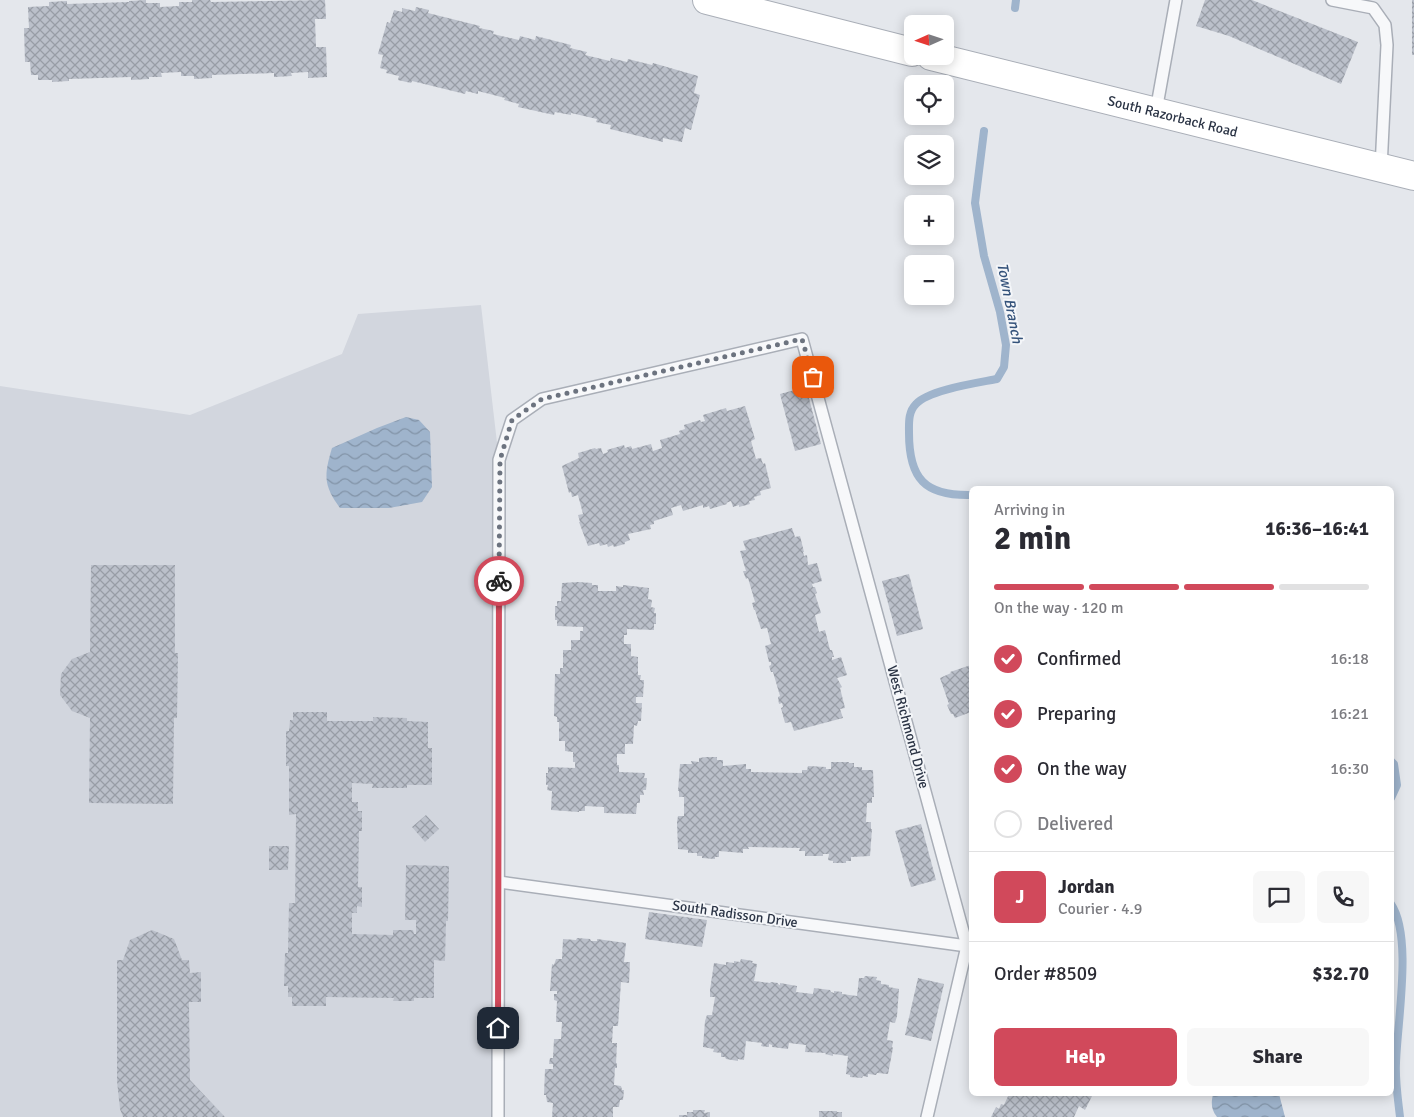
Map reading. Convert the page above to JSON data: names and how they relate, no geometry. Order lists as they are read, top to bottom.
{
  "streets": {
    "main road": ["South Razorback Road"],
    "lane": ["West Richmond Drive", "South Radisson Drive"]
  },
  "crossings": [
    ["West Richmond Drive", "South Radisson Drive"]
  ],
  "water": ["Town Branch"],
  "north": "left",
  "page": {
    "map_buttons": ["+", "−"],
    "heading": ["2 min", "Arriving in", "16:36–16:41"],
    "panel": [
      "Jordan",
      "Courier · 4.9",
      "Order #8509",
      "$32.70"
    ],
    "bar": "On the way · 120 m",
    "list": [
      ["Confirmed", "16:18"],
      ["Preparing", "16:21"],
      ["On the way", "16:30"],
      "Delivered"
    ],
    "round": "J",
    "buttons": ["Help", "Share"]
  }
}
